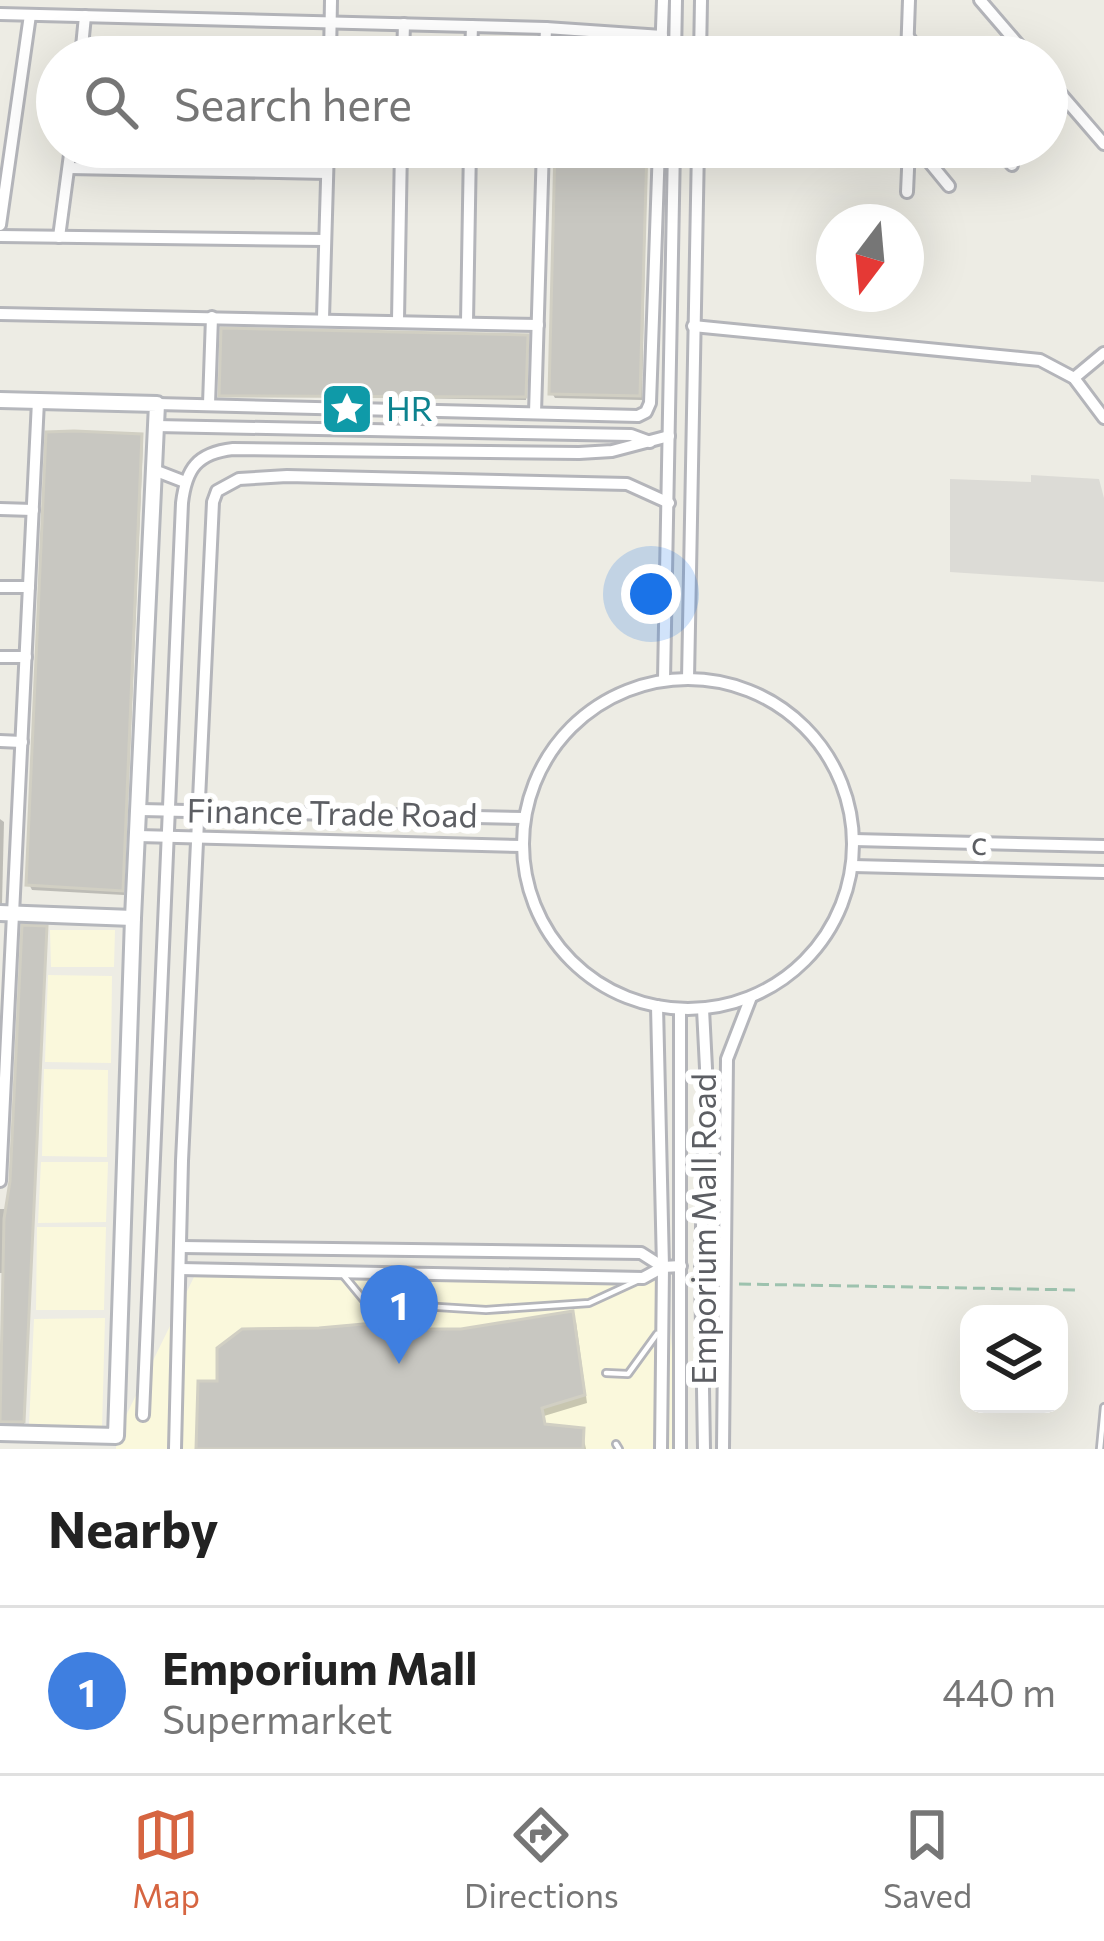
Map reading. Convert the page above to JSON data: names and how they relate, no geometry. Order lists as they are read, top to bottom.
{
  "streets": {
    "street": ["Finance Trade Road", "c", "Emporium Mall Road"]
  },
  "crossings": [
    ["Finance Trade Road", "c"],
    ["Finance Trade Road", "Emporium Mall Road"],
    ["c", "Emporium Mall Road"]
  ],
  "places": {
    "place": ["HR"]
  },
  "north": "bottom",
  "page": {
    "search": "Search here",
    "pins": "1",
    "heading": "Nearby",
    "list": [
      {
        "mark": "1",
        "name": "Emporium Mall",
        "note": "Supermarket",
        "value": "440 m"
      }
    ],
    "nav": ["Map", "Directions", "Saved"]
  }
}
